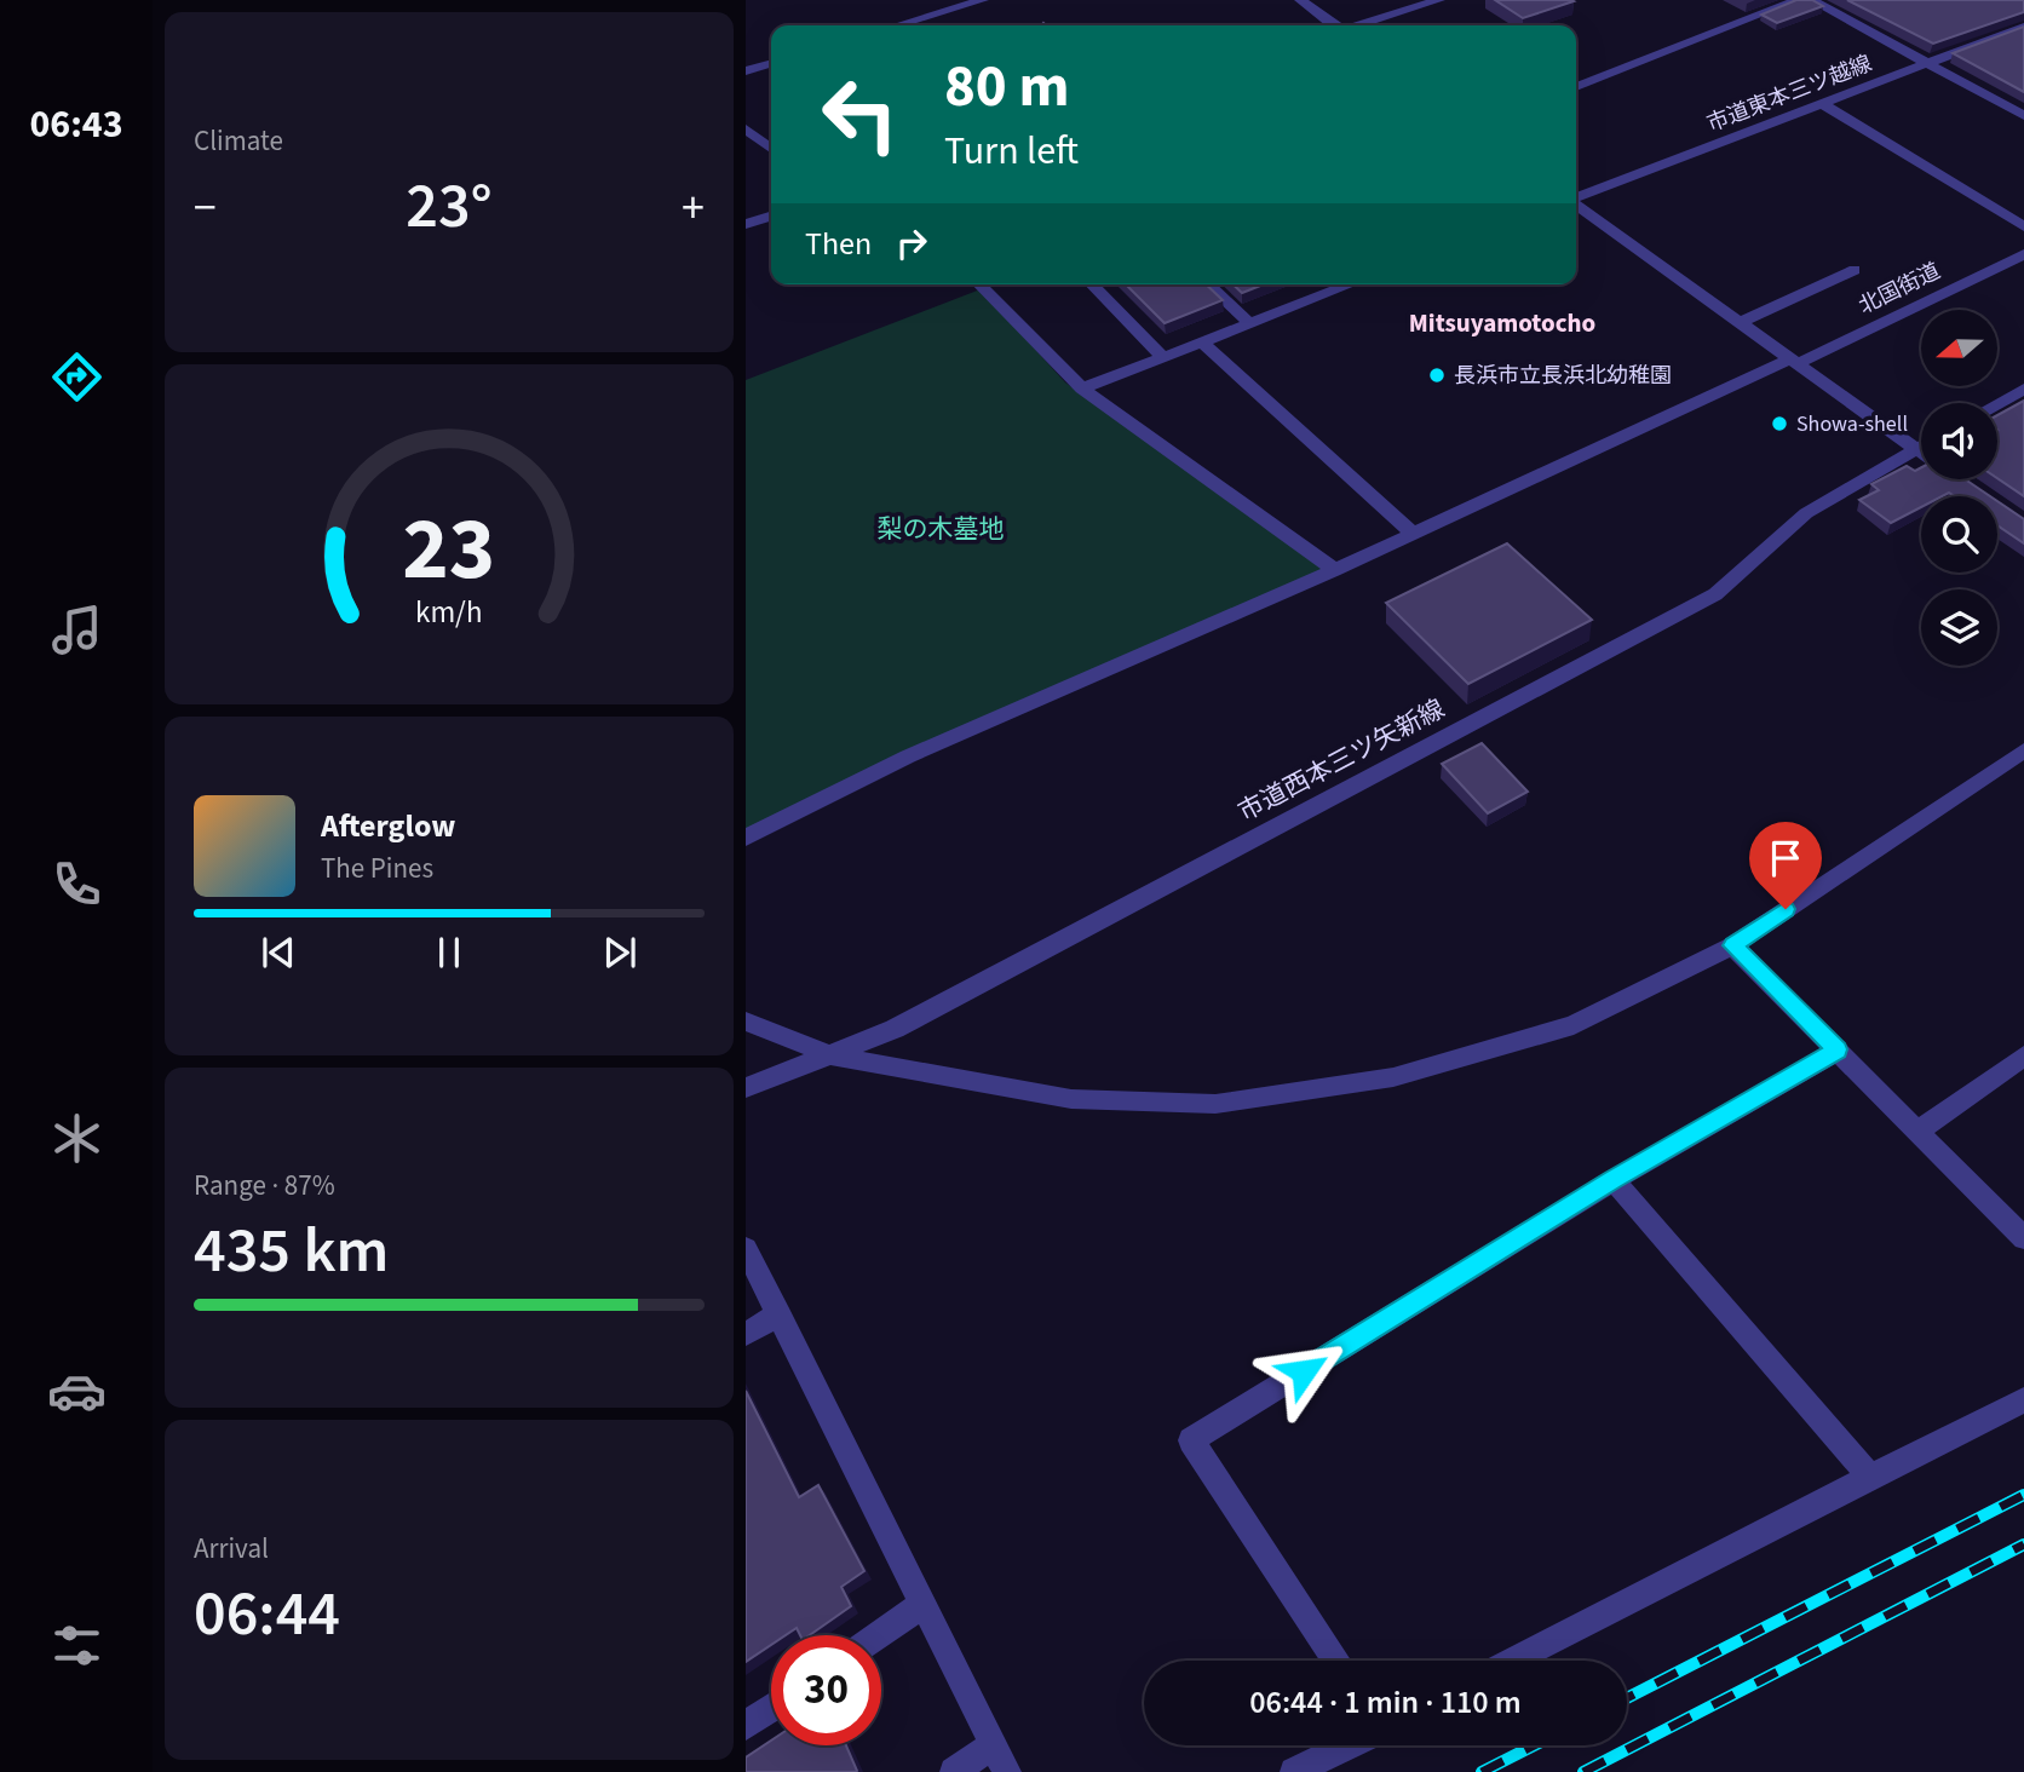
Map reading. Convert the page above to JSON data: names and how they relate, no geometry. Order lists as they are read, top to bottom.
{
  "streets": {
    "street": ["市道東本三ツ越線", "北国街道", "市道西本三ツ矢新線"]
  },
  "districts": ["Mitsuyamotocho"],
  "parks": ["梨の木墓地"],
  "places": ["長浜市立長浜北幼稚園", "Showa-shell"],
  "north": "left",
  "page": {
    "tabs": "06:43",
    "tile": [
      "Climate",
      ["Range · 87%", "435 km"],
      ["Arrival", "06:44"]
    ],
    "turn": ["80 m", "Turn left"],
    "heat": ["−", "23°", "+"],
    "then": "Then",
    "song": ["Afterglow", "The Pines"],
    "limit": "30",
    "trip": "06:44 · 1 min · 110 m",
    "gauge": ["23", "km/h"]
  }
}
